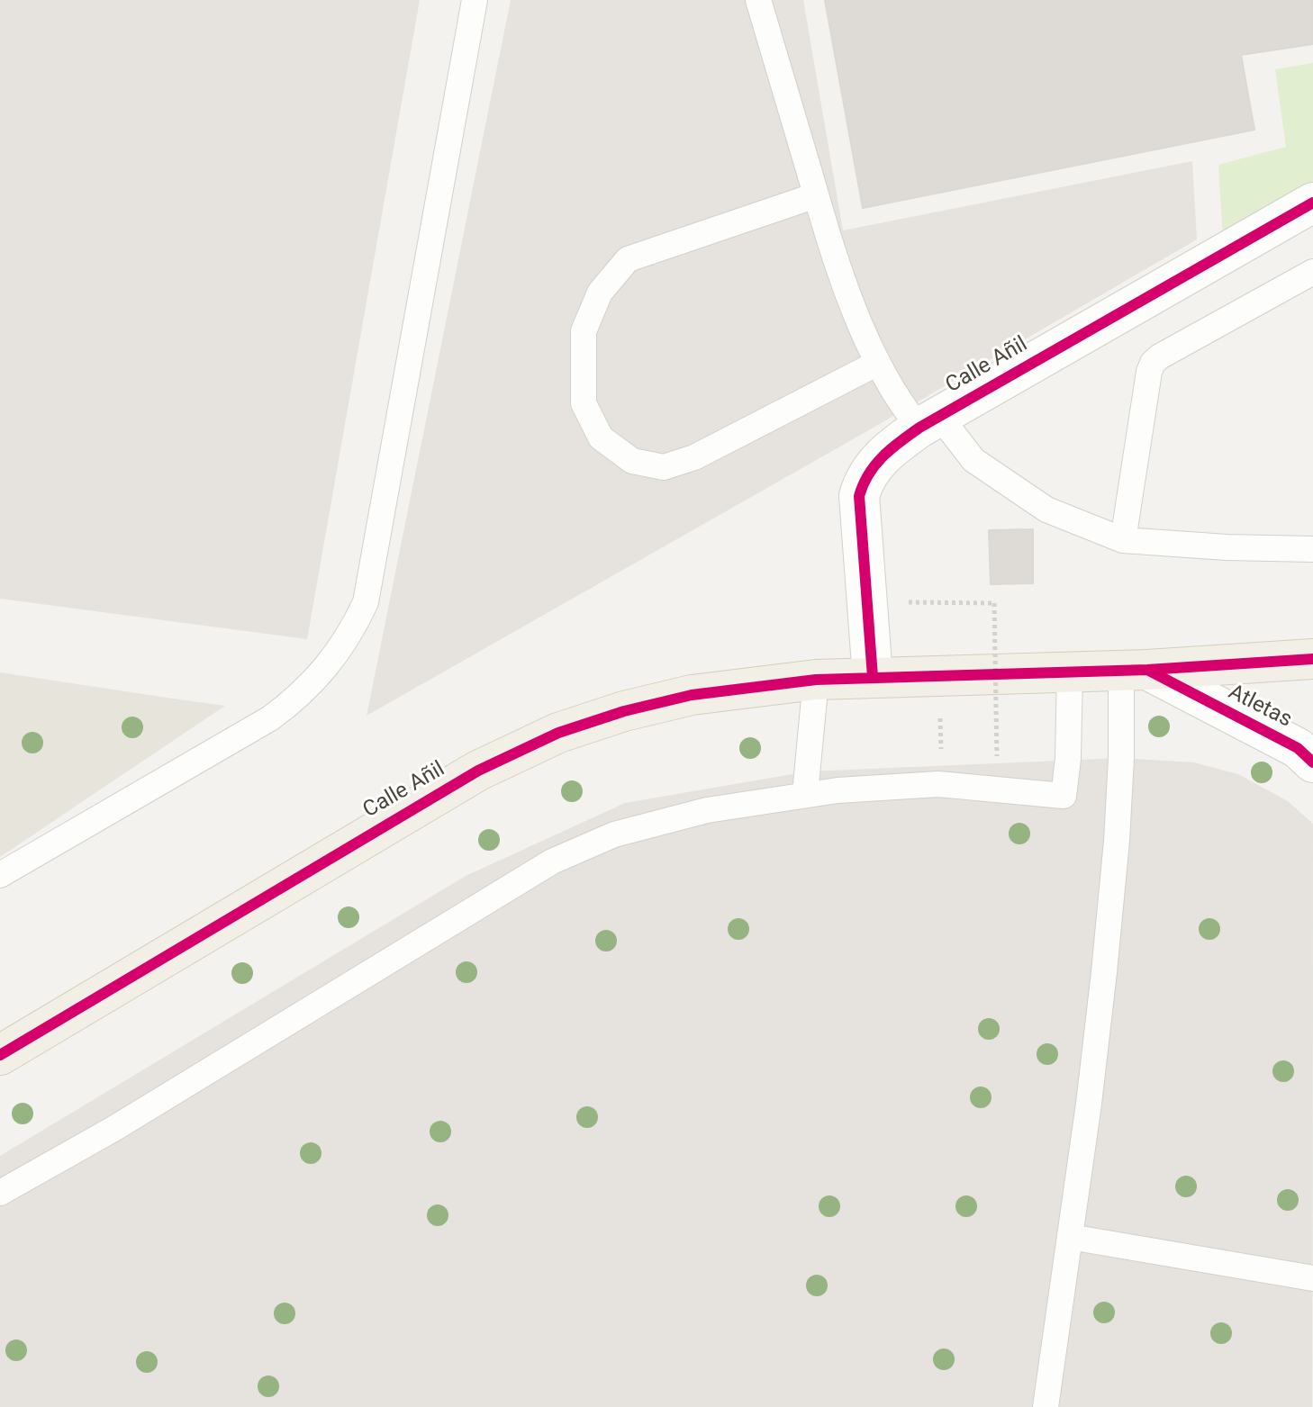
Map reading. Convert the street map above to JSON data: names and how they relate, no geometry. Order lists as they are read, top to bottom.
{
  "streets": {
    "main road": ["Calle Añil"],
    "street": ["Atletas"]
  },
  "crossings": [
    ["Calle Añil", "Atletas"]
  ]
}
